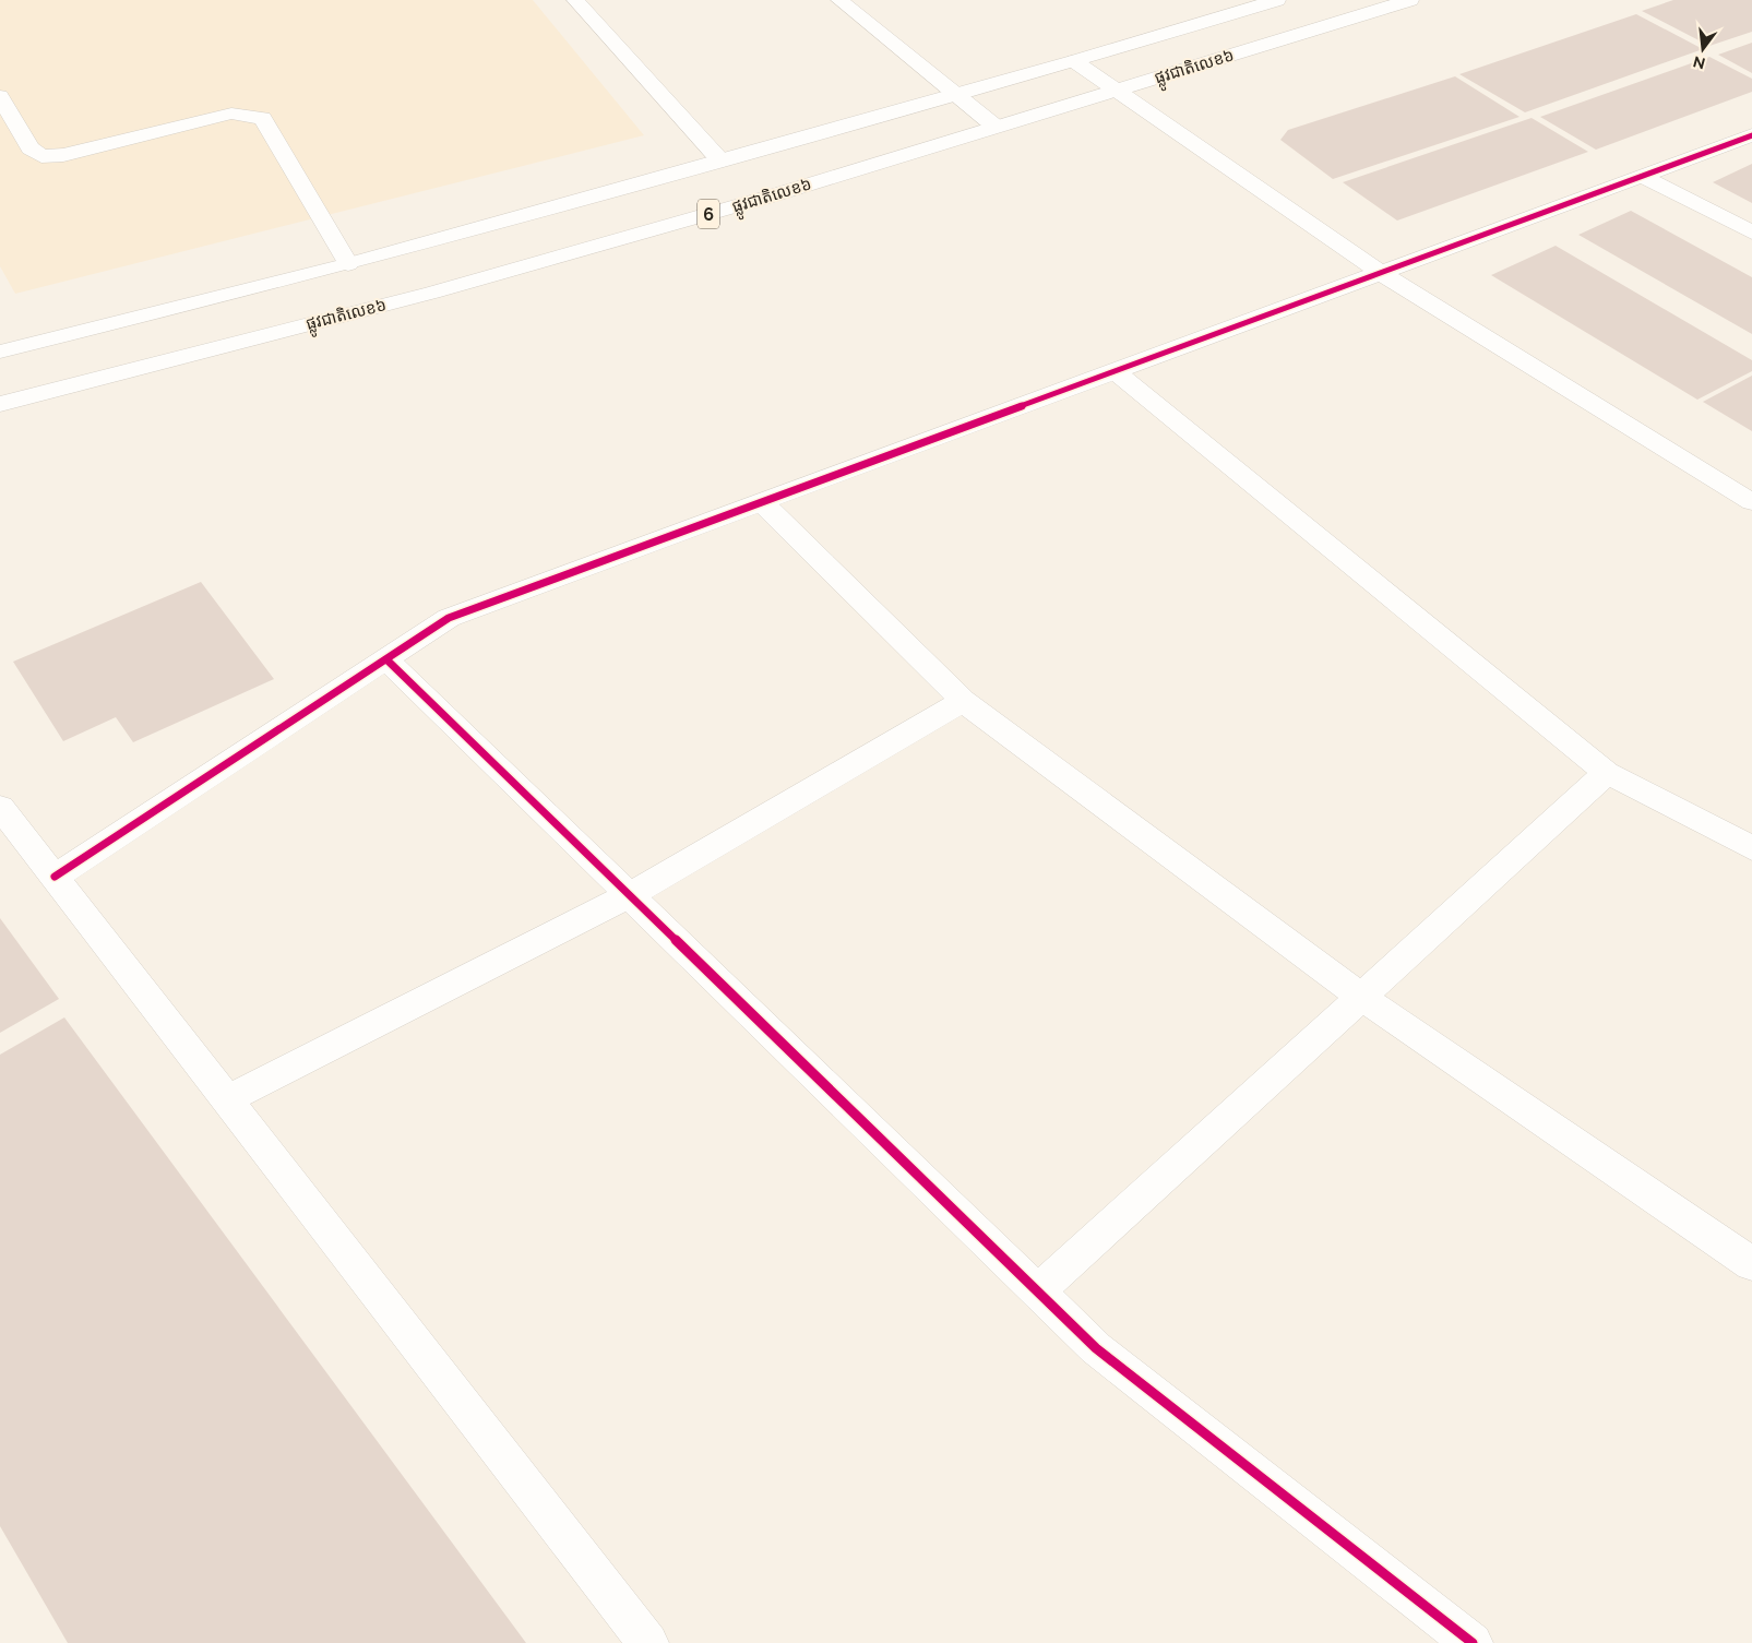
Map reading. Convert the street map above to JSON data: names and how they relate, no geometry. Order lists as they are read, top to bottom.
{
  "streets": {
    "main road": ["ផ្លូវជាតិលេខ៦", "6"]
  },
  "north": "bottom"
}
